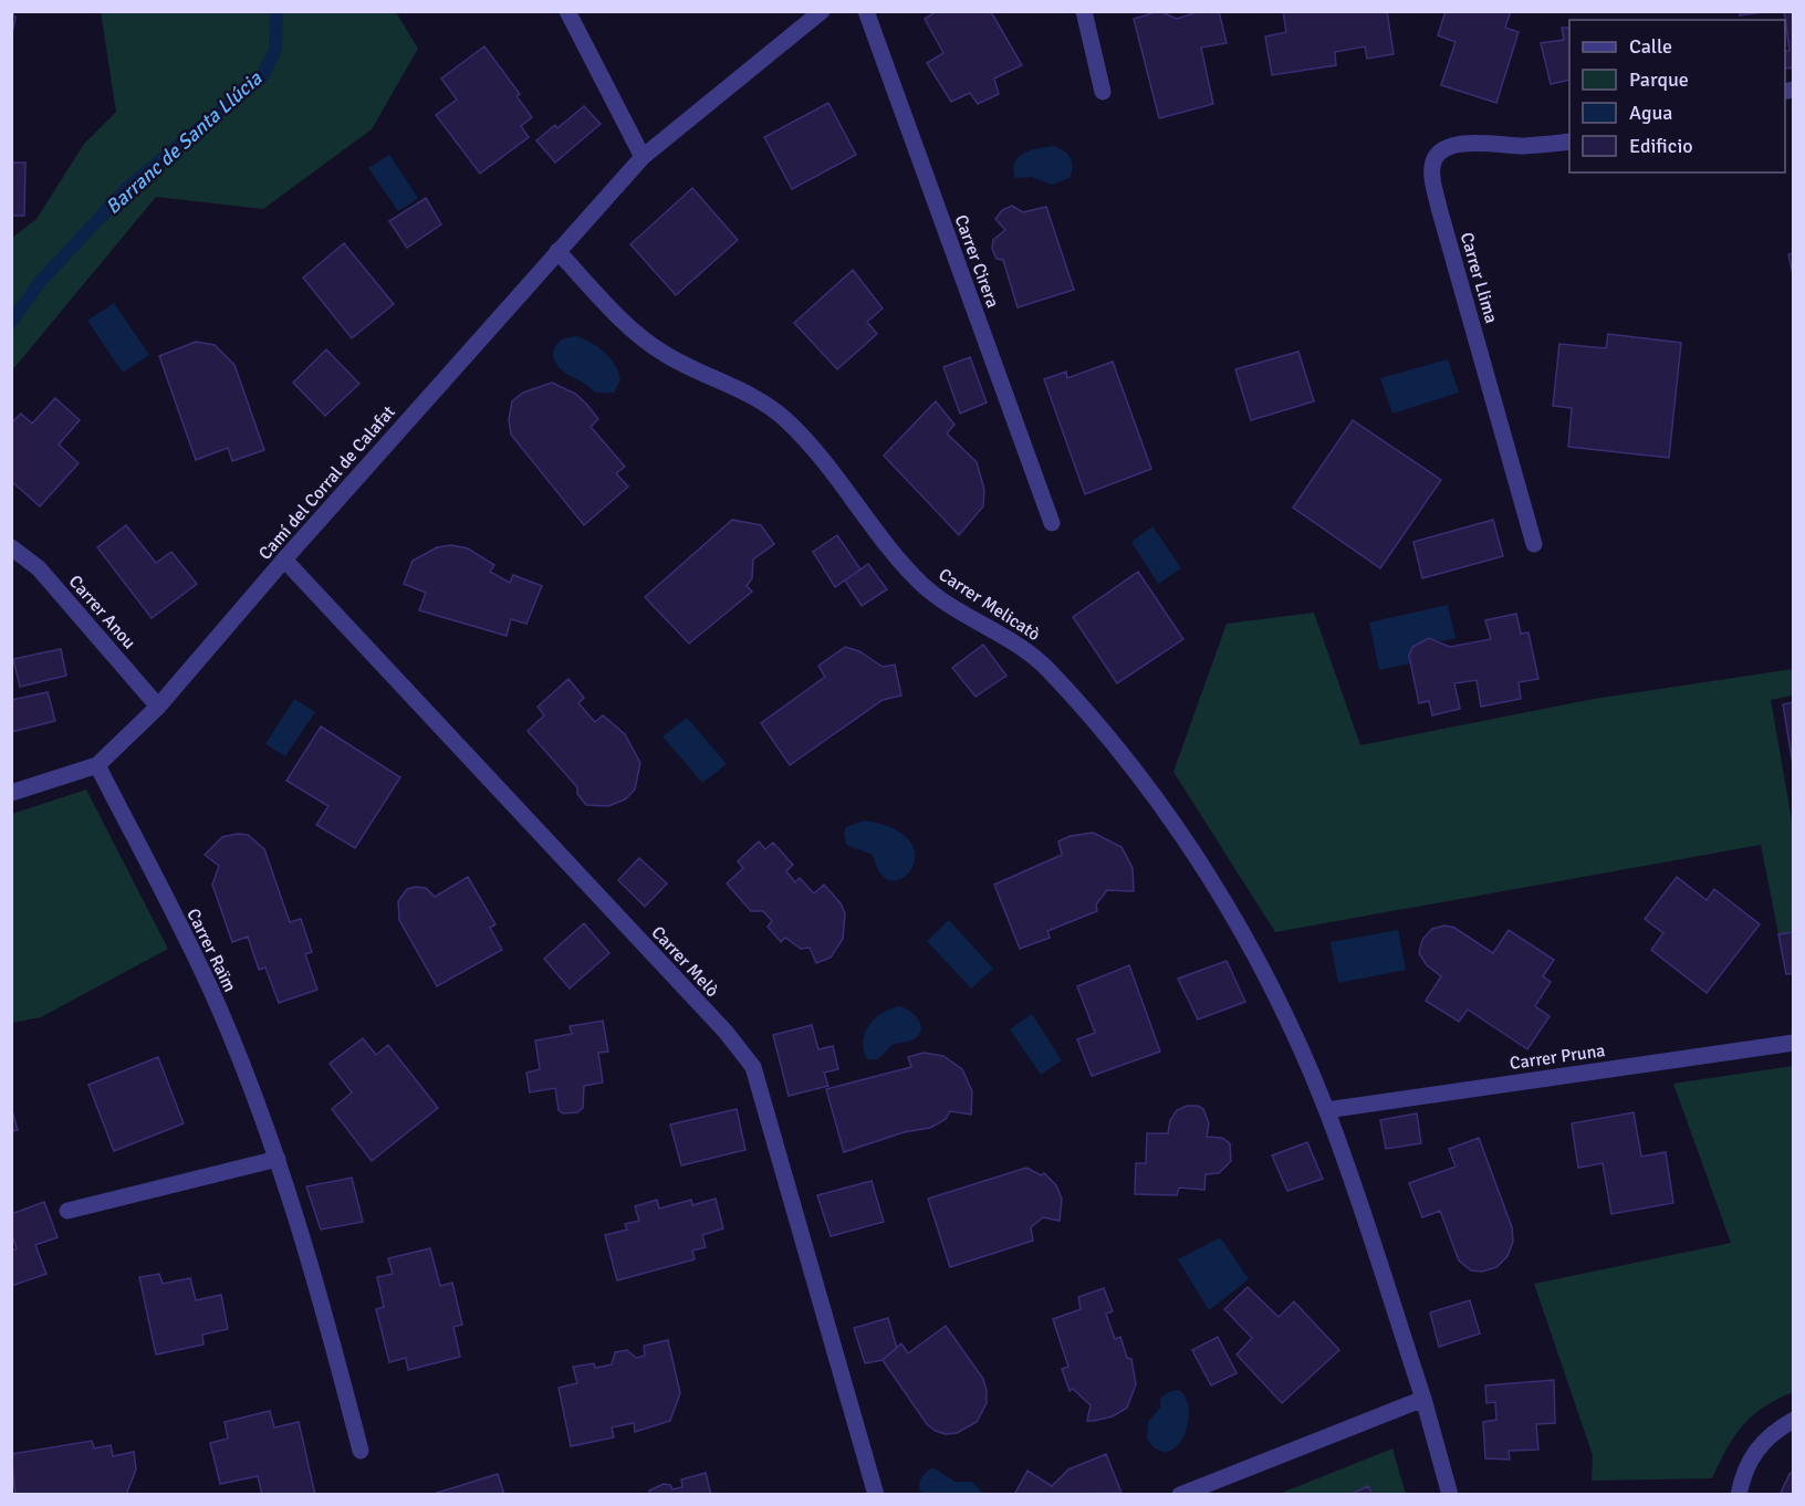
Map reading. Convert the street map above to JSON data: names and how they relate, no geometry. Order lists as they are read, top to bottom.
{
  "streets": {
    "street": [
      "Carrer Cirera",
      "Carrer Llima",
      "Camí del Corral de Calafat",
      "Carrer Melicatò",
      "Carrer Anou",
      "Carrer Raïm",
      "Carrer Melò",
      "Carrer Pruna"
    ]
  },
  "crossings": [
    ["Camí del Corral de Calafat", "Carrer Melicatò"],
    ["Camí del Corral de Calafat", "Carrer Anou"],
    ["Camí del Corral de Calafat", "Carrer Raïm"],
    ["Camí del Corral de Calafat", "Carrer Melò"],
    ["Carrer Melicatò", "Carrer Pruna"]
  ],
  "water": ["Barranc de Santa Llúcia"],
  "legend": [
    "Calle",
    "Parque",
    "Agua",
    "Edificio"
  ]
}
